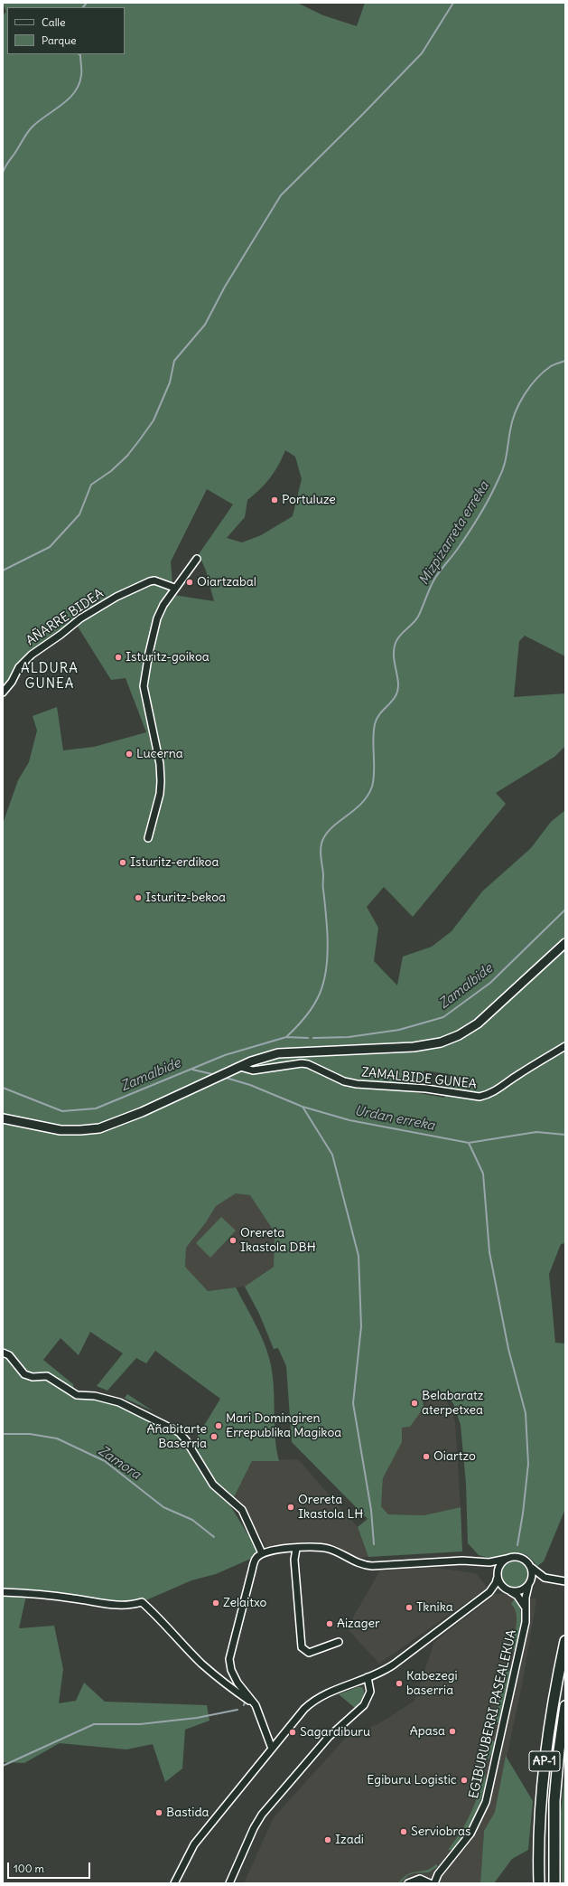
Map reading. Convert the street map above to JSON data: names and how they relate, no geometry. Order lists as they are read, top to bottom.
{
  "streets": {
    "highway": ["AP-1"],
    "street": ["AÑARRE BIDEA", "ZAMALBIDE GUNEA", "EGIBURUBERRI PASEALEKUA"]
  },
  "districts": ["ALDURA GUNEA"],
  "water": [
    "Mizpizarreta erreka",
    "Zamalbide",
    "Urdan erreka",
    "Zamora"
  ],
  "places": [
    "Portuluze",
    "Oiartzabal",
    "Isturitz-goikoa",
    "Lucerna",
    "Isturitz-erdikoa",
    "Isturitz-bekoa",
    "Orereta Ikastola DBH",
    "Belabaratz aterpetxea",
    "Mari Domingiren Errepublika Magikoa",
    "Añabitarte Baserria",
    "Oiartzo",
    "Orereta Ikastola LH",
    "Zelaitxo",
    "Tknika",
    "Aizager",
    "Kabezegi baserria",
    "Apasa",
    "Sagardiburu",
    "Egiburu Logistic",
    "Bastida",
    "Serviobras",
    "Izadi"
  ],
  "legend": ["Calle", "Parque"],
  "scale_bar": "100 m"
}
